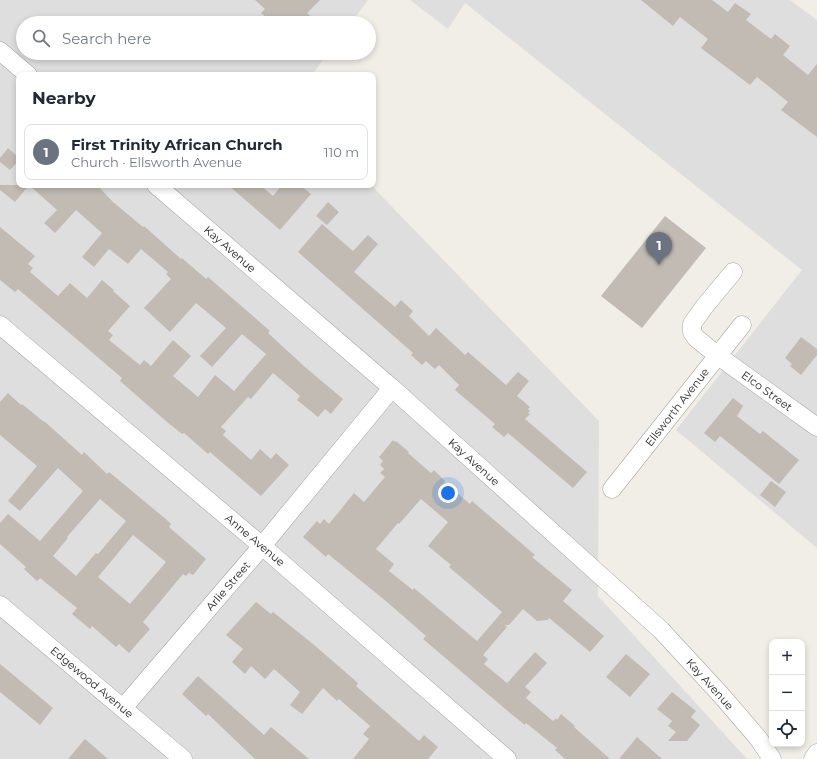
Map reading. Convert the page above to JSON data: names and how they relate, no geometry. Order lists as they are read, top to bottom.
{
  "streets": {
    "street": [
      "Kay Avenue",
      "Elco Street",
      "Ellsworth Avenue",
      "Anne Avenue",
      "Arlie Street",
      "Edgewood Avenue"
    ]
  },
  "crossings": [
    ["Kay Avenue", "Arlie Street"],
    ["Elco Street", "Ellsworth Avenue"],
    ["Anne Avenue", "Arlie Street"],
    ["Arlie Street", "Edgewood Avenue"]
  ],
  "page": {
    "search": "Search here",
    "heading": "Nearby",
    "list": [
      {
        "mark": "1",
        "name": "First Trinity African Church",
        "note": "Church · Ellsworth Avenue",
        "value": "110 m"
      }
    ],
    "pins": "1",
    "map_buttons": ["+", "−"]
  }
}
